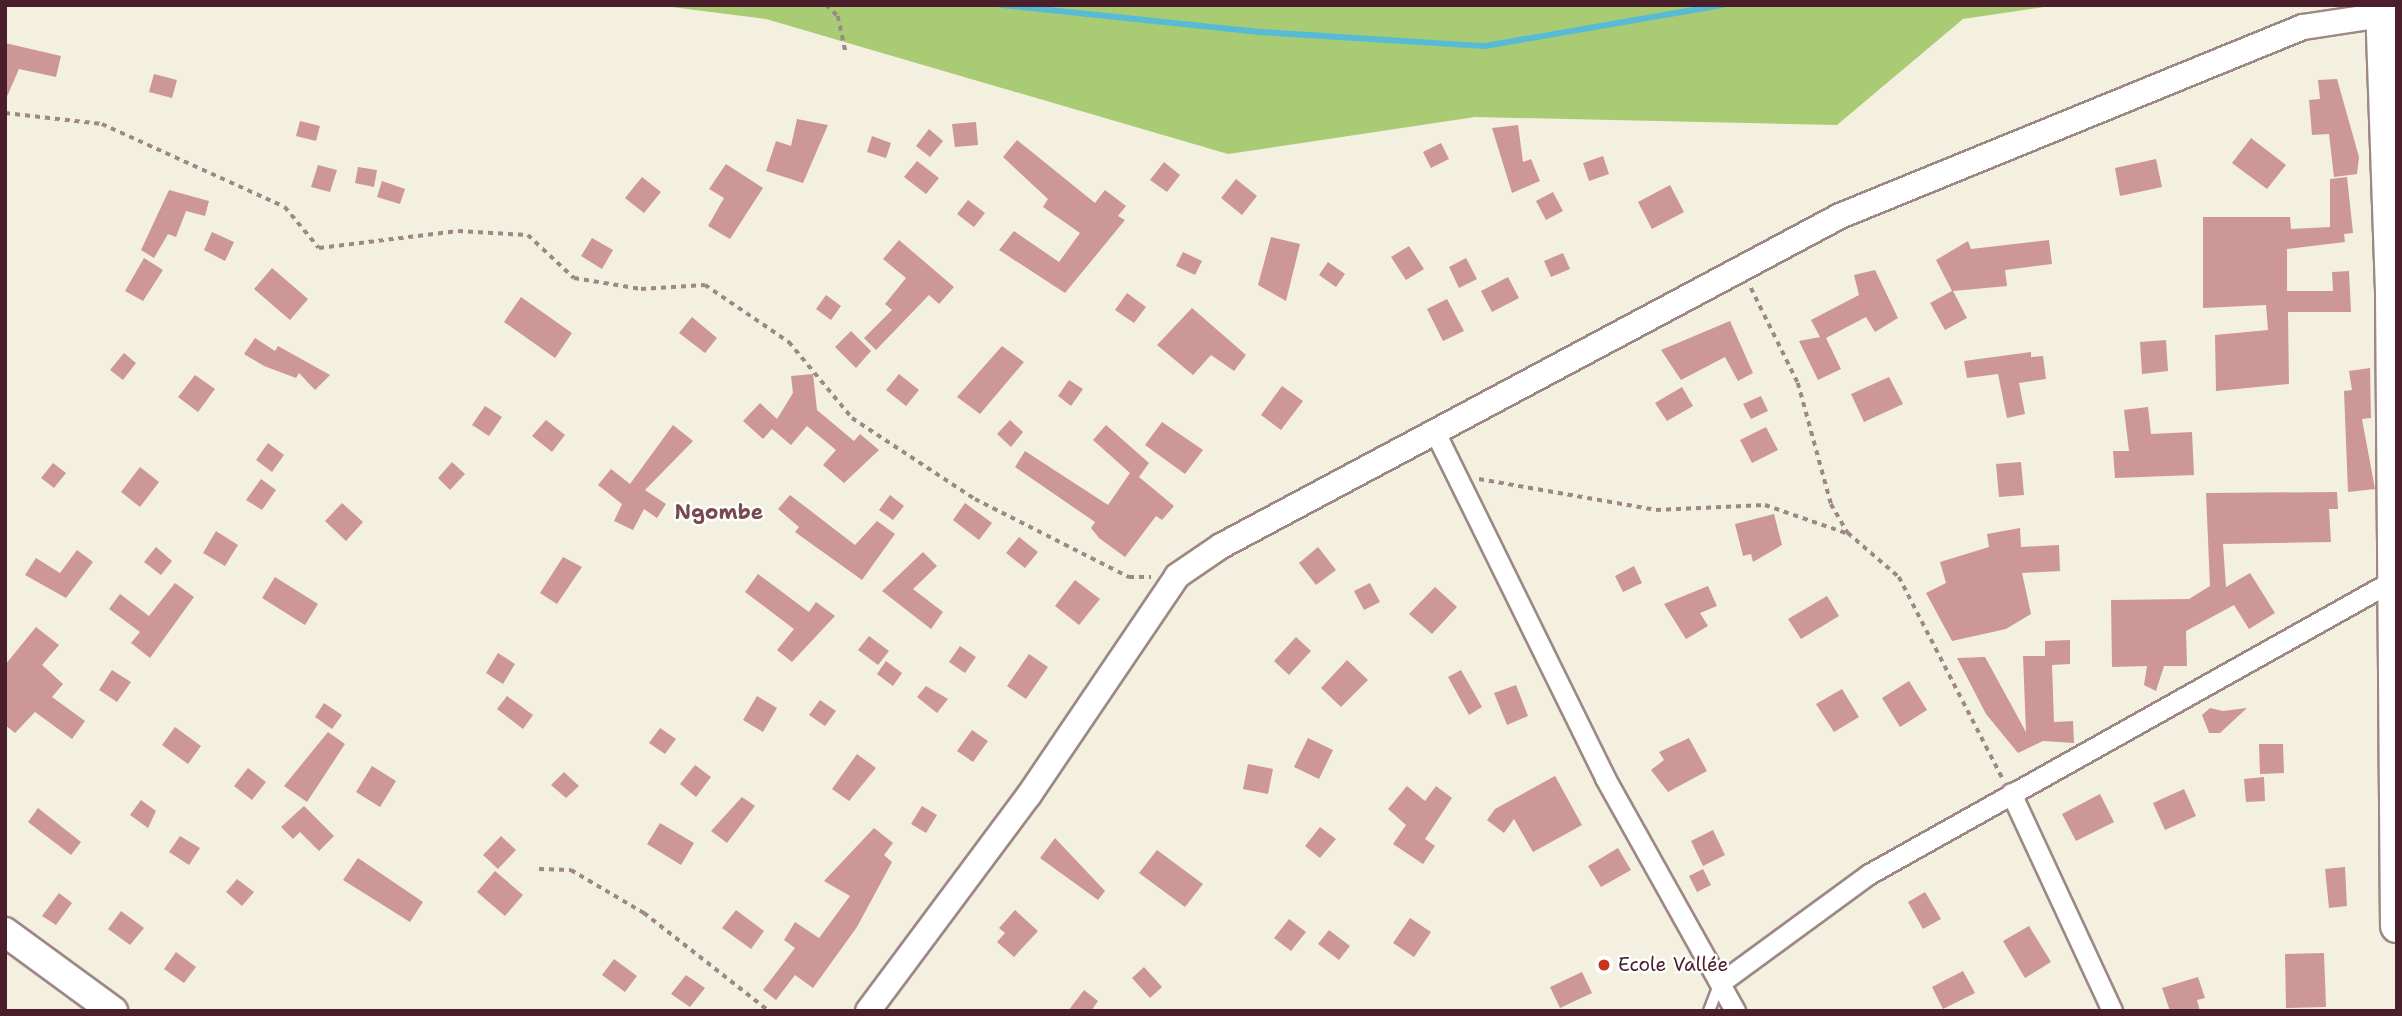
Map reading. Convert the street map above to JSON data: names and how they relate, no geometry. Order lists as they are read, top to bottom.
{
  "districts": ["Ngombe"],
  "places": ["Ecole Vallée"]
}
